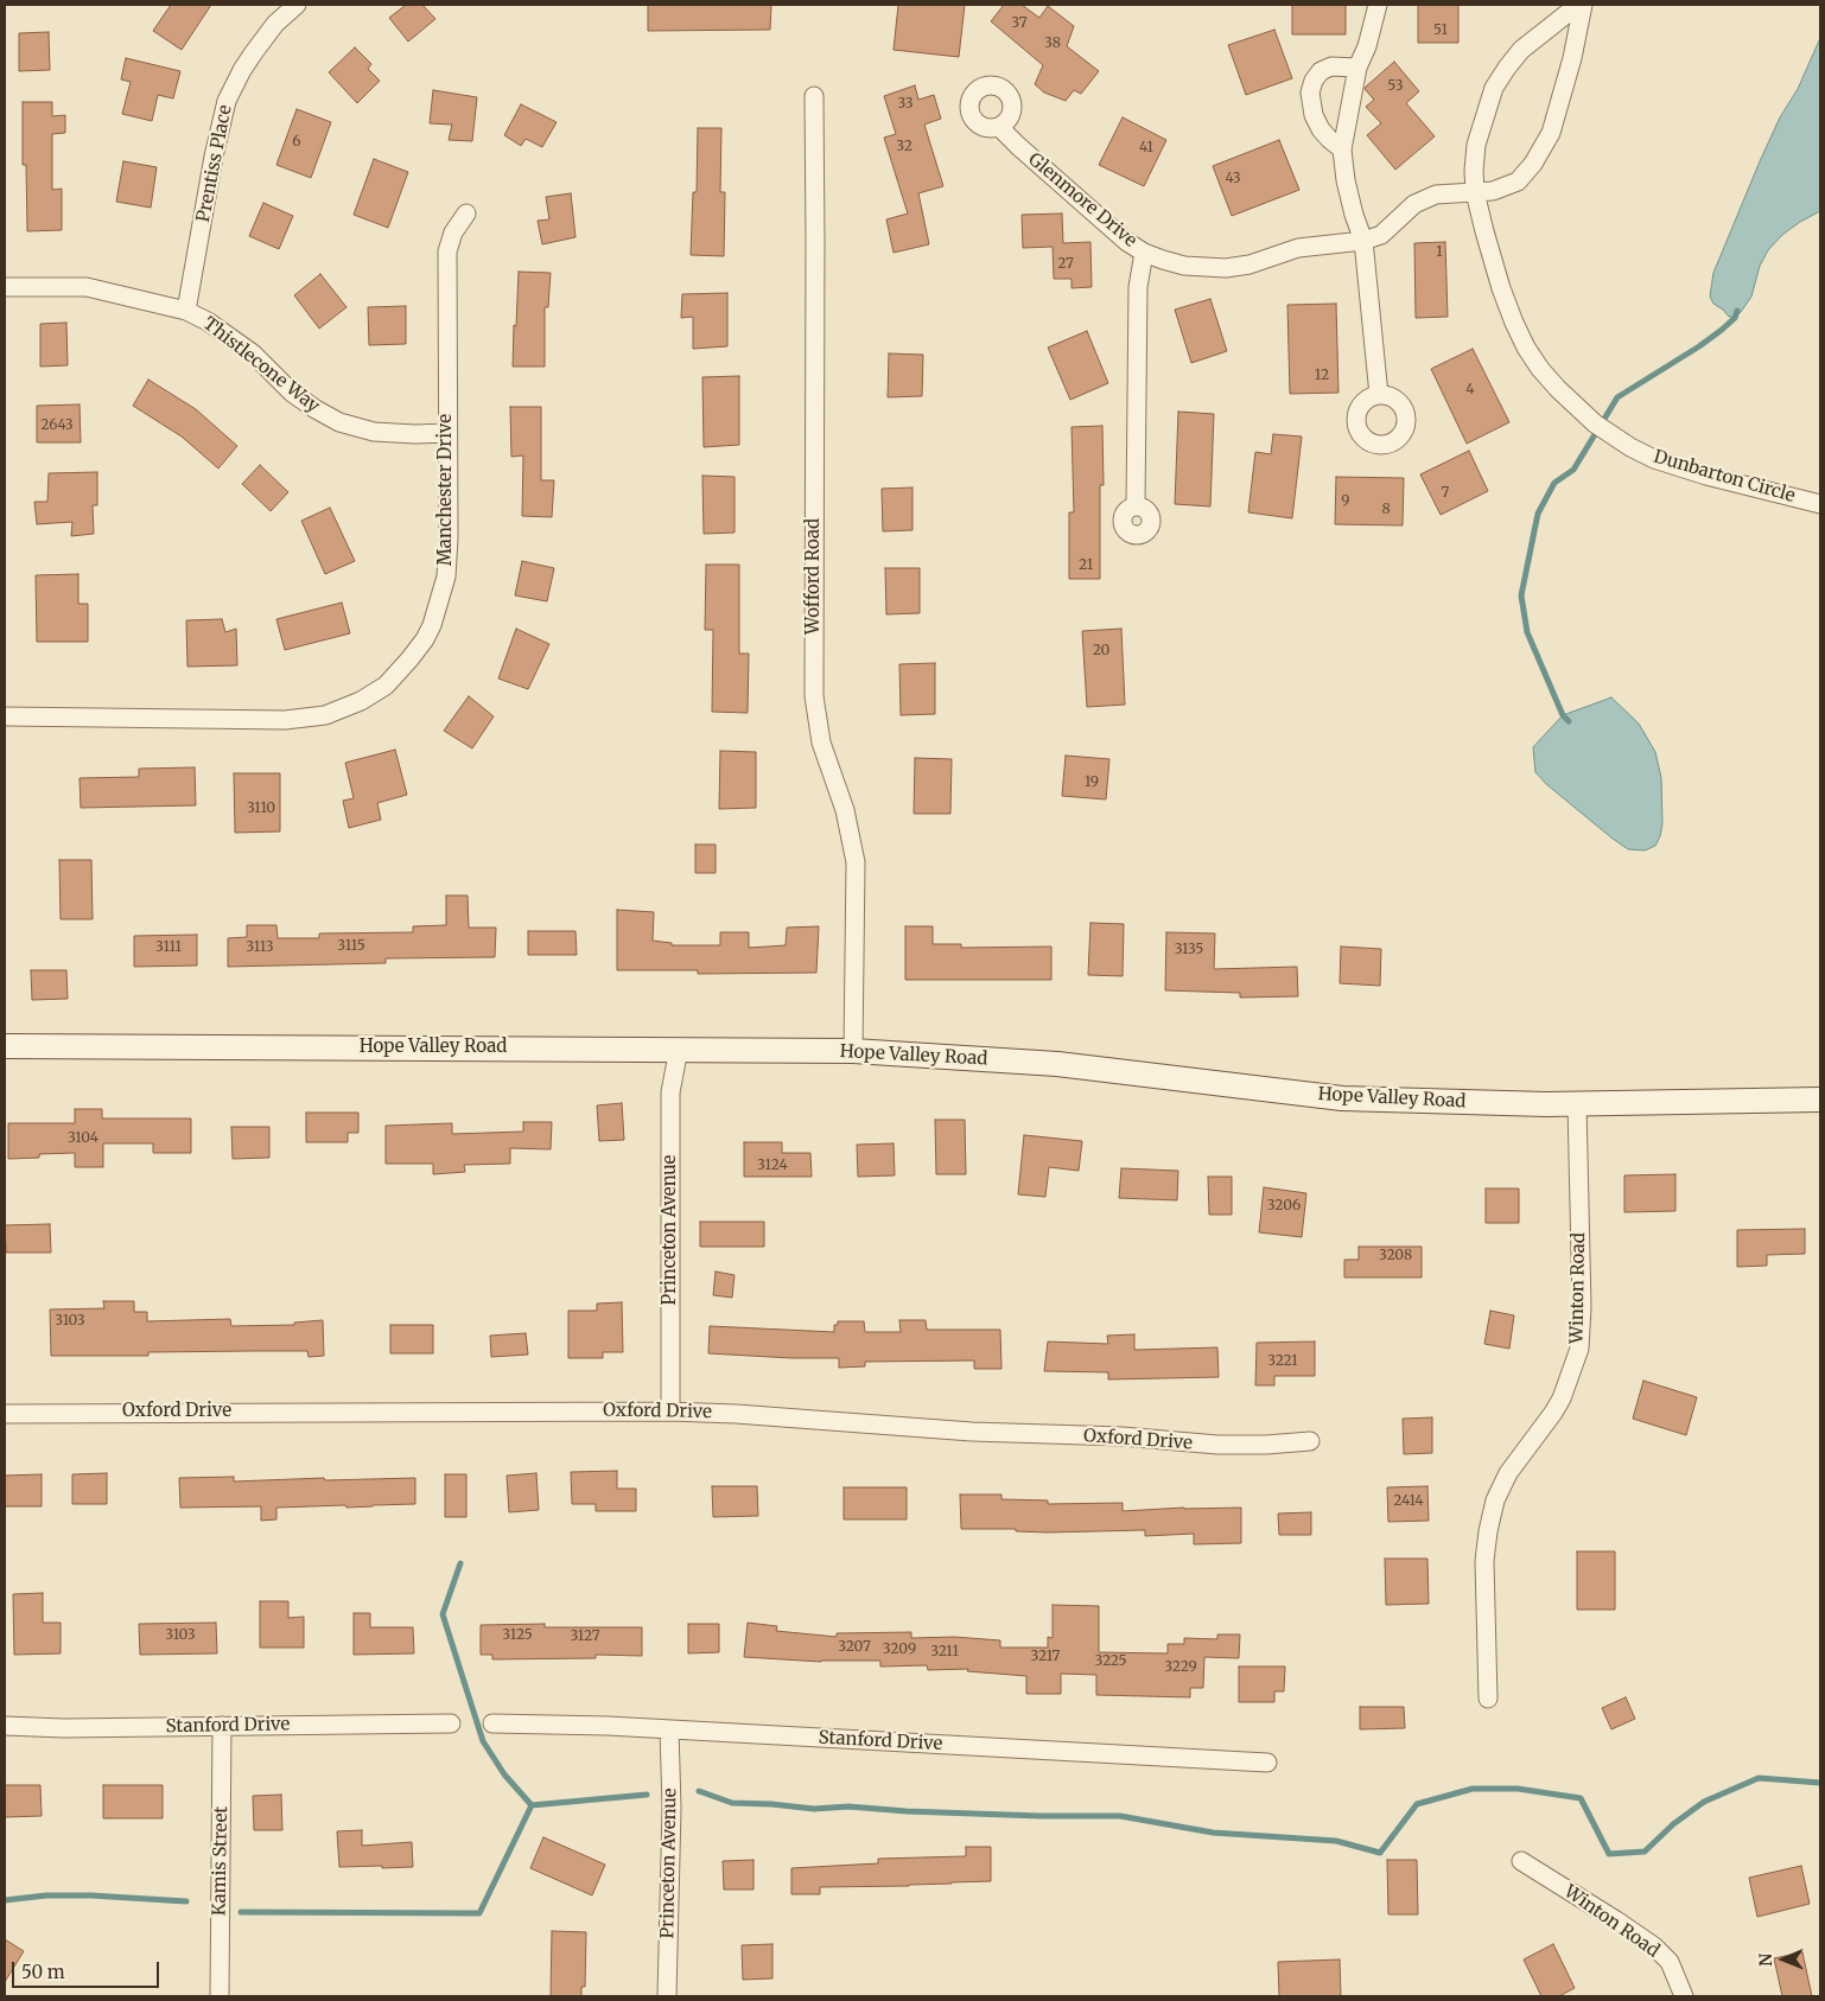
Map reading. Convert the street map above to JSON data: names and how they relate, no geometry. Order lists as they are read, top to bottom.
{
  "streets": {
    "main road": ["Hope Valley Road"],
    "street": [
      "Prentiss Place",
      "Glenmore Drive",
      "Thistlecone Way",
      "Dunbarton Circle",
      "Manchester Drive",
      "Wofford Road",
      "Princeton Avenue",
      "Winton Road",
      "Oxford Drive",
      "Stanford Drive",
      "Kamis Street"
    ]
  },
  "crossings": [
    ["Prentiss Place", "Thistlecone Way"],
    ["Glenmore Drive", "Dunbarton Circle"],
    ["Thistlecone Way", "Manchester Drive"],
    ["Wofford Road", "Hope Valley Road"],
    ["Hope Valley Road", "Princeton Avenue"],
    ["Hope Valley Road", "Winton Road"],
    ["Princeton Avenue", "Oxford Drive"],
    ["Princeton Avenue", "Stanford Drive"],
    ["Stanford Drive", "Kamis Street"]
  ],
  "house_numbers": [
    "37",
    "51",
    "38",
    "53",
    "33",
    "6",
    "32",
    "41",
    "43",
    "1",
    "27",
    "12",
    "4",
    "2643",
    "7",
    "9",
    "8",
    "21",
    "20",
    "19",
    "3110",
    "3115",
    "3111",
    "3113",
    "3135",
    "3104",
    "3124",
    "3206",
    "3208",
    "3103",
    "3221",
    "2414",
    "3103",
    "3125",
    "3127",
    "3207",
    "3209",
    "3211",
    "3217",
    "3225",
    "3229"
  ],
  "scale_bar": "50 m",
  "north": "left"
}
